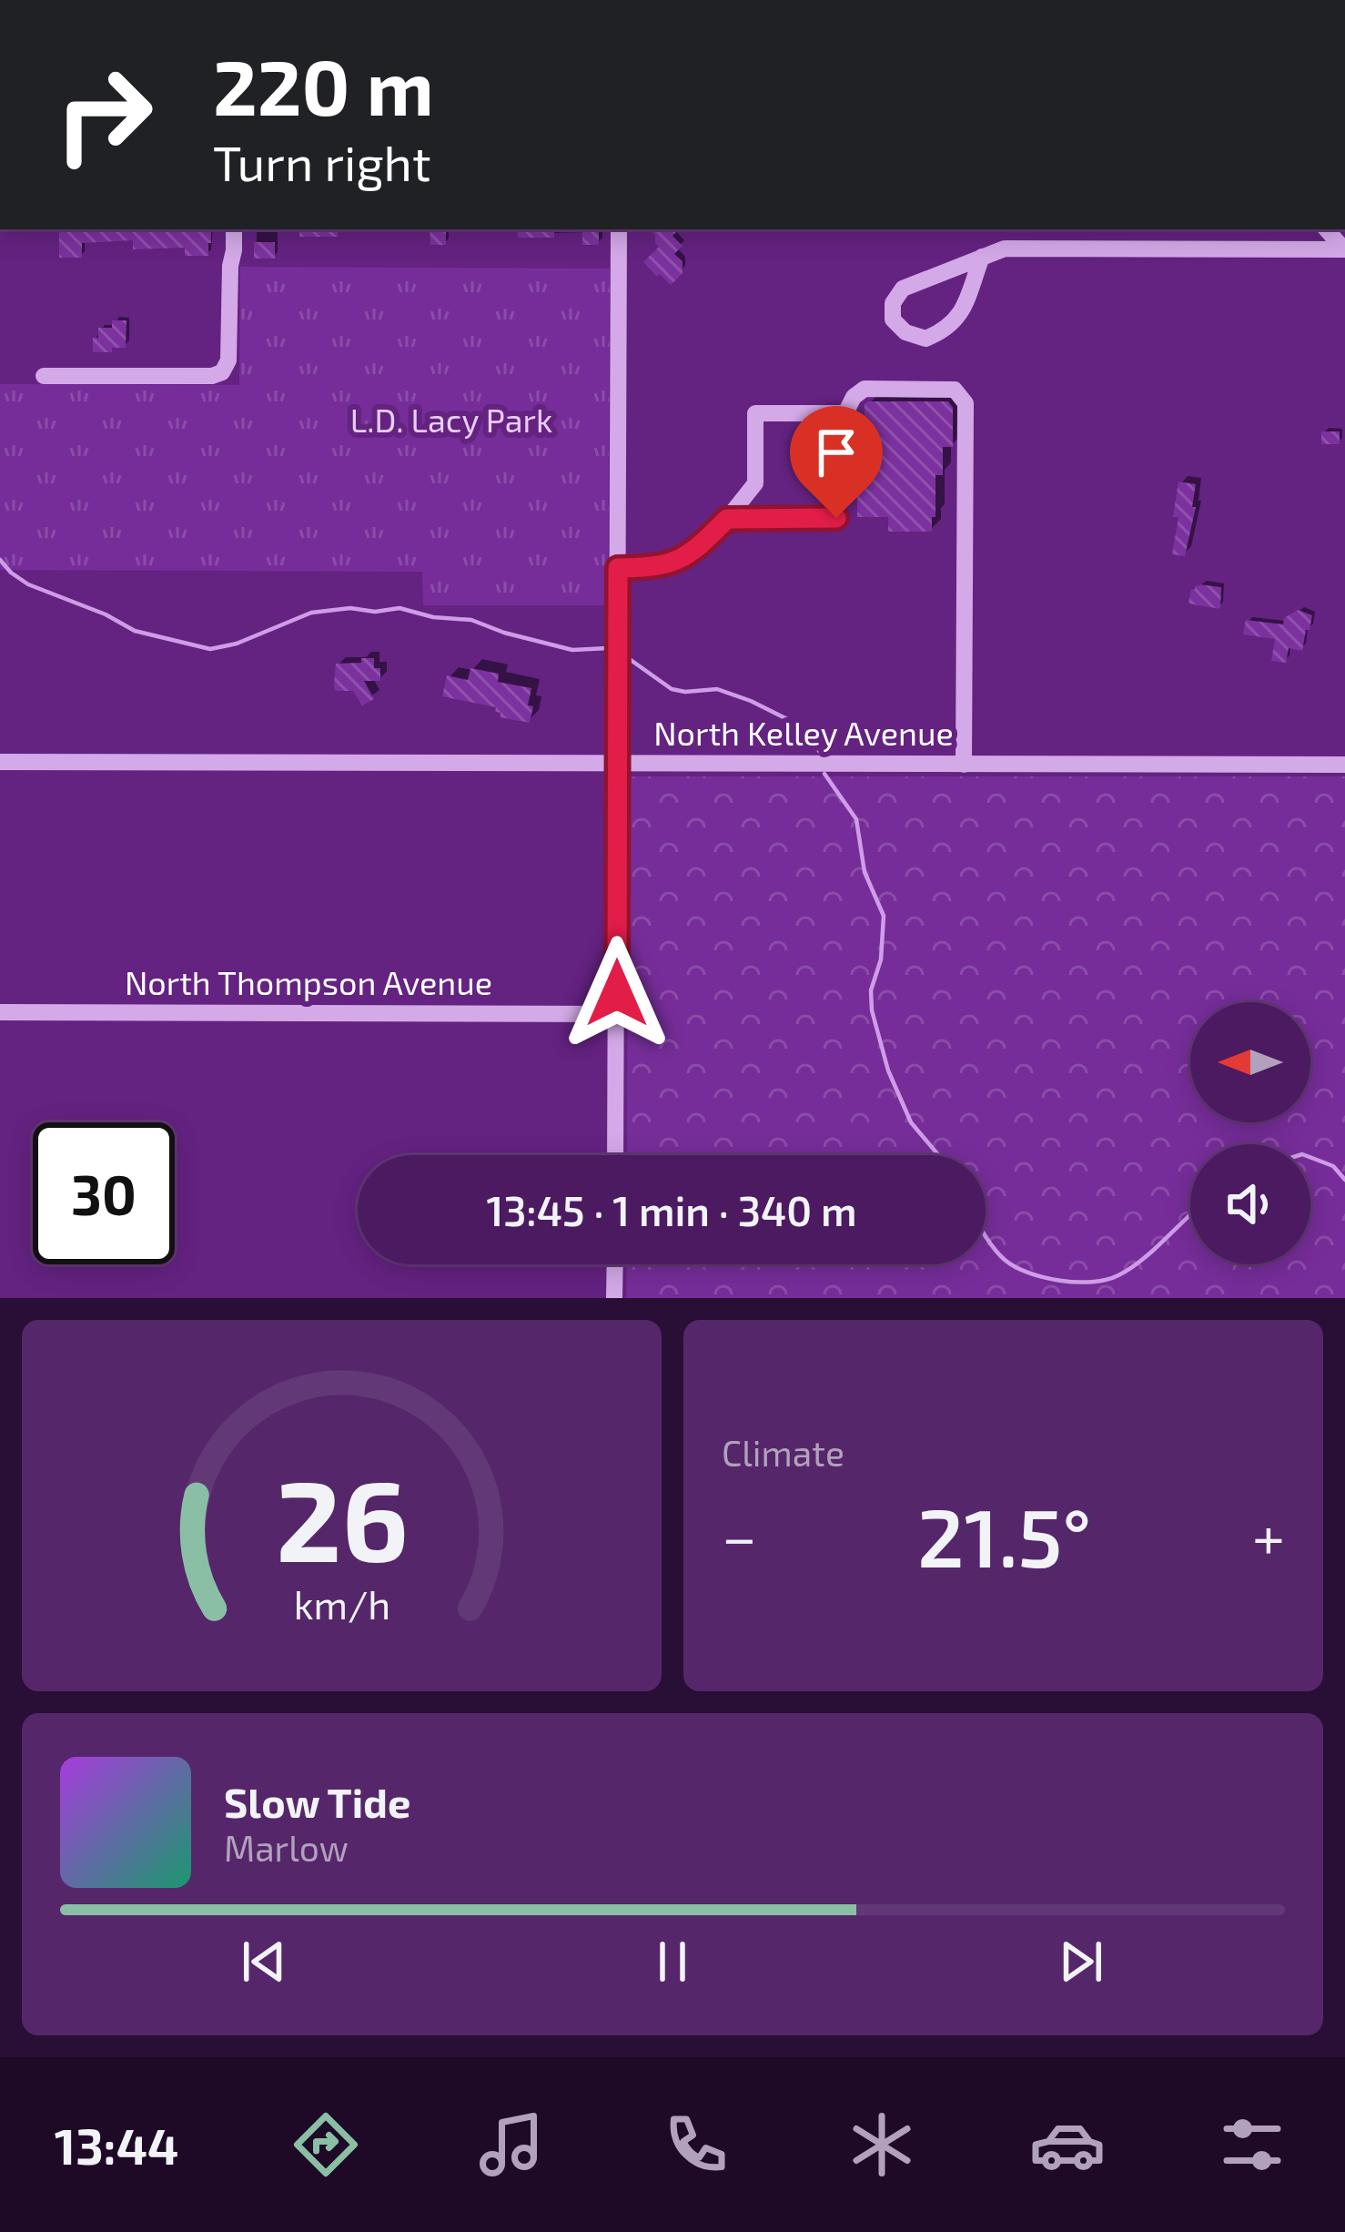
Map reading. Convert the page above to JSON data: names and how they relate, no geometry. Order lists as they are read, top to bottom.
{
  "streets": {
    "street": ["North Kelley Avenue", "North Thompson Avenue"]
  },
  "parks": ["L.D. Lacy Park"],
  "north": "left",
  "page": {
    "turn": ["220 m", "Turn right"],
    "limit": "30",
    "trip": "13:45 · 1 min · 340 m",
    "tile": "Climate",
    "heat": ["−", "21.5°", "+"],
    "song": ["Slow Tide", "Marlow"],
    "tabs": "13:44",
    "gauge": ["26", "km/h"]
  }
}
